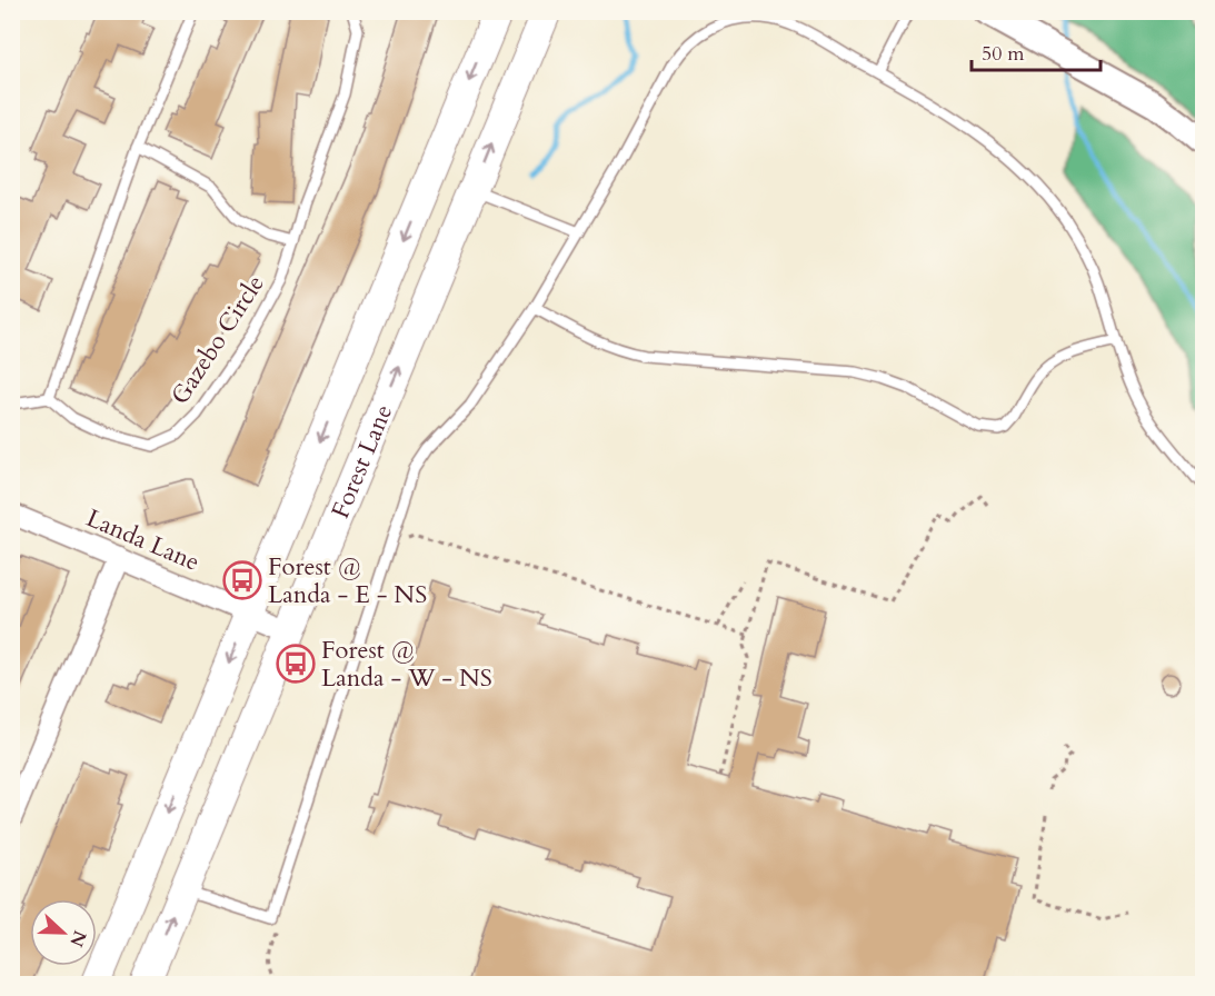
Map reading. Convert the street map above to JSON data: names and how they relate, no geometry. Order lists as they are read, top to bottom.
{
  "streets": {
    "main road": ["Forest Lane"],
    "street": ["Landa Lane"],
    "lane": ["Gazebo Circle"]
  },
  "crossings": [
    ["Forest Lane", "Landa Lane"]
  ],
  "places": {
    "bus stop": ["Forest @ Landa - E - NS", "Forest @ Landa - W - NS"]
  },
  "scale_bar": "50 m",
  "north": "right"
}
